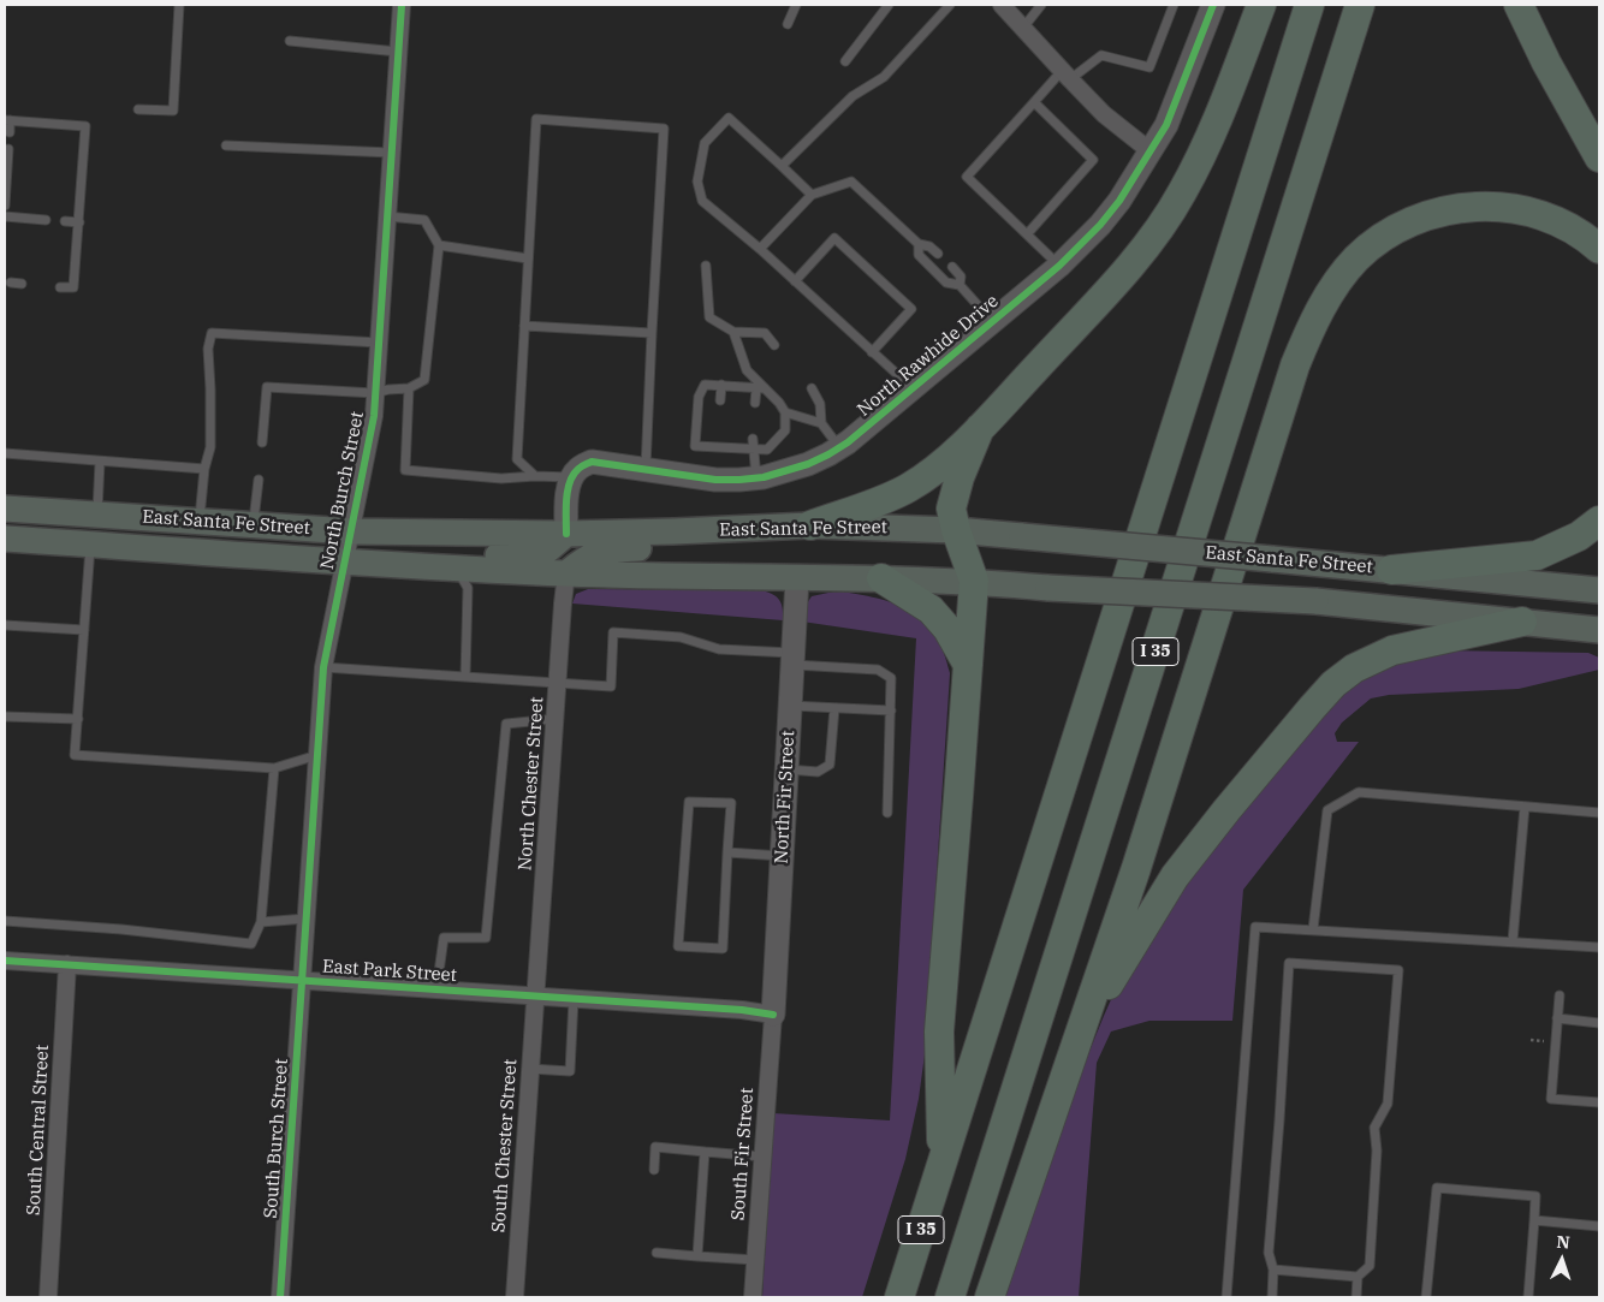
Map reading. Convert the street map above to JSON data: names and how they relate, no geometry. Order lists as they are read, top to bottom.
{
  "streets": {
    "highway": ["I 35"],
    "main road": ["East Santa Fe Street"],
    "street": [
      "North Rawhide Drive",
      "North Burch Street",
      "North Chester Street",
      "North Fir Street",
      "East Park Street",
      "South Central Street",
      "South Burch Street",
      "South Chester Street",
      "South Fir Street"
    ]
  },
  "crossings": [
    ["North Burch Street", "East Santa Fe Street"],
    ["North Burch Street", "East Park Street"],
    ["North Burch Street", "South Burch Street"],
    ["East Santa Fe Street", "North Chester Street"],
    ["East Santa Fe Street", "North Fir Street"],
    ["North Chester Street", "East Park Street"],
    ["North Chester Street", "South Chester Street"],
    ["North Fir Street", "East Park Street"],
    ["North Fir Street", "South Fir Street"],
    ["East Park Street", "South Central Street"],
    ["East Park Street", "South Burch Street"],
    ["East Park Street", "South Chester Street"],
    ["East Park Street", "South Fir Street"]
  ],
  "north": "top"
}
